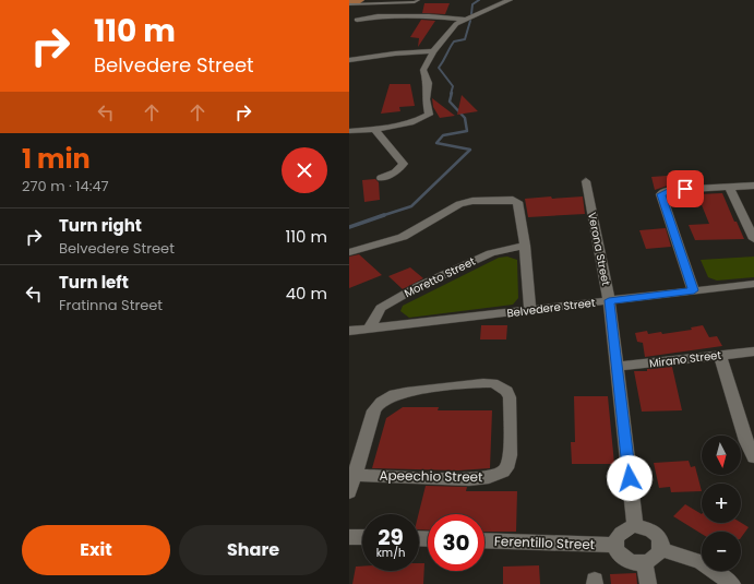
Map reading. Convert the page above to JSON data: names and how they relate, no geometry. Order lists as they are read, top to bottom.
{
  "streets": {
    "street": [
      "Verona Street",
      "Moretto Street",
      "Belvedere Street",
      "Mirano Street",
      "Apeechio Street",
      "Ferentillo Street"
    ]
  },
  "crossings": [
    ["Verona Street", "Belvedere Street"],
    ["Verona Street", "Mirano Street"],
    ["Verona Street", "Ferentillo Street"],
    ["Moretto Street", "Belvedere Street"]
  ],
  "north": "bottom",
  "page": {
    "turn": ["110 m", "Belvedere Street"],
    "heading": ["1 min", "270 m · 14:47"],
    "list": [
      {
        "name": "Turn right",
        "note": "Belvedere Street",
        "value": "110 m"
      },
      {
        "name": "Turn left",
        "note": "Fratinna Street",
        "value": "40 m"
      }
    ],
    "map_buttons": ["+", "−"],
    "speed": "29 km/h",
    "limit": "30",
    "buttons": ["Exit", "Share"]
  }
}
